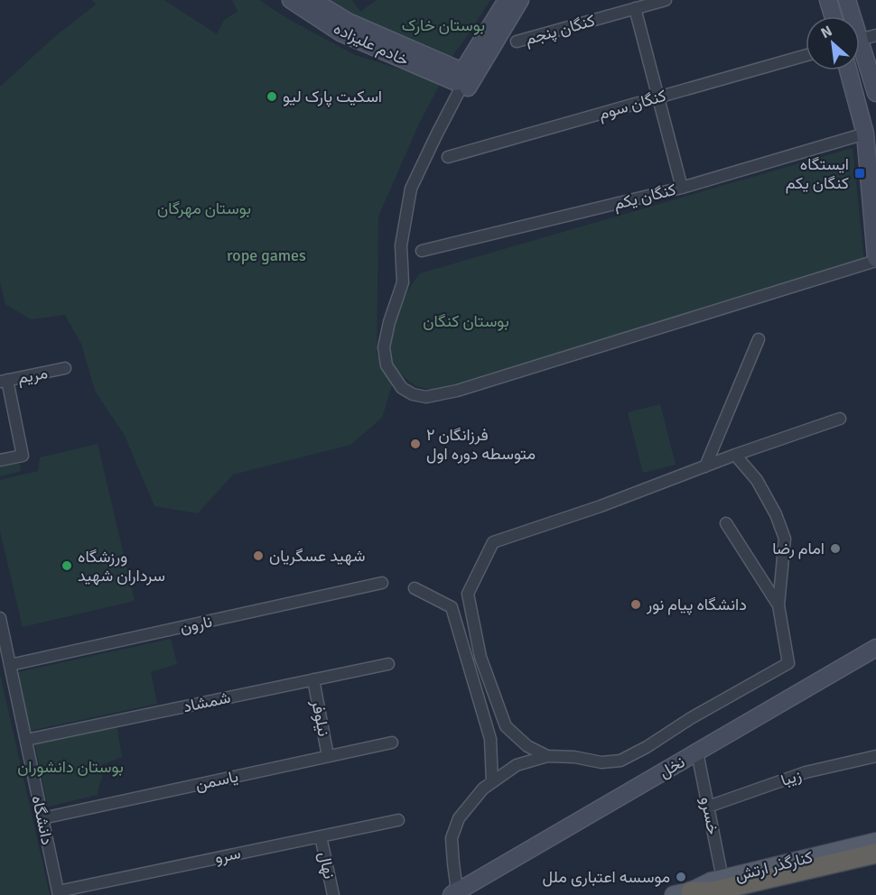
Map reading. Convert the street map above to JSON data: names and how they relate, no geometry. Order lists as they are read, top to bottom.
{
  "streets": {
    "main road": ["خادم علیزاده", "نخل", "کنارگذر ارتش"],
    "street": [
      "کنگان پنجم",
      "کنگان سوم",
      "کنگان یکم",
      "مریم",
      "نارون",
      "شمشاد",
      "نیلوفر",
      "زیبا",
      "یاسمن",
      "خسرو",
      "دانشگاه",
      "سرو",
      "نهال"
    ]
  },
  "crossings": [
    ["نارون", "دانشگاه"],
    ["شمشاد", "نیلوفر"],
    ["شمشاد", "دانشگاه"],
    ["نیلوفر", "یاسمن"],
    ["نخل", "خسرو"],
    ["زیبا", "خسرو"],
    ["یاسمن", "دانشگاه"],
    ["خسرو", "کنارگذر ارتش"],
    ["دانشگاه", "سرو"],
    ["سرو", "نهال"]
  ],
  "parks": [
    "بوستان خارک",
    "بوستان مهرگان",
    "rope games",
    "بوستان کنگان",
    "بوستان دانشوران"
  ],
  "places": {
    "other": [
      "اسکیت پارک لیو",
      "فرزانگان ۲ متوسطه دوره اول",
      "امام رضا",
      "شهید عسگریان",
      "ورزشگاه سرداران شهید",
      "دانشگاه پیام نور",
      "موسسه اعتباری ملل"
    ],
    "transit": ["ایستگاه کنگان یکم"]
  },
  "north": "top left"
}
